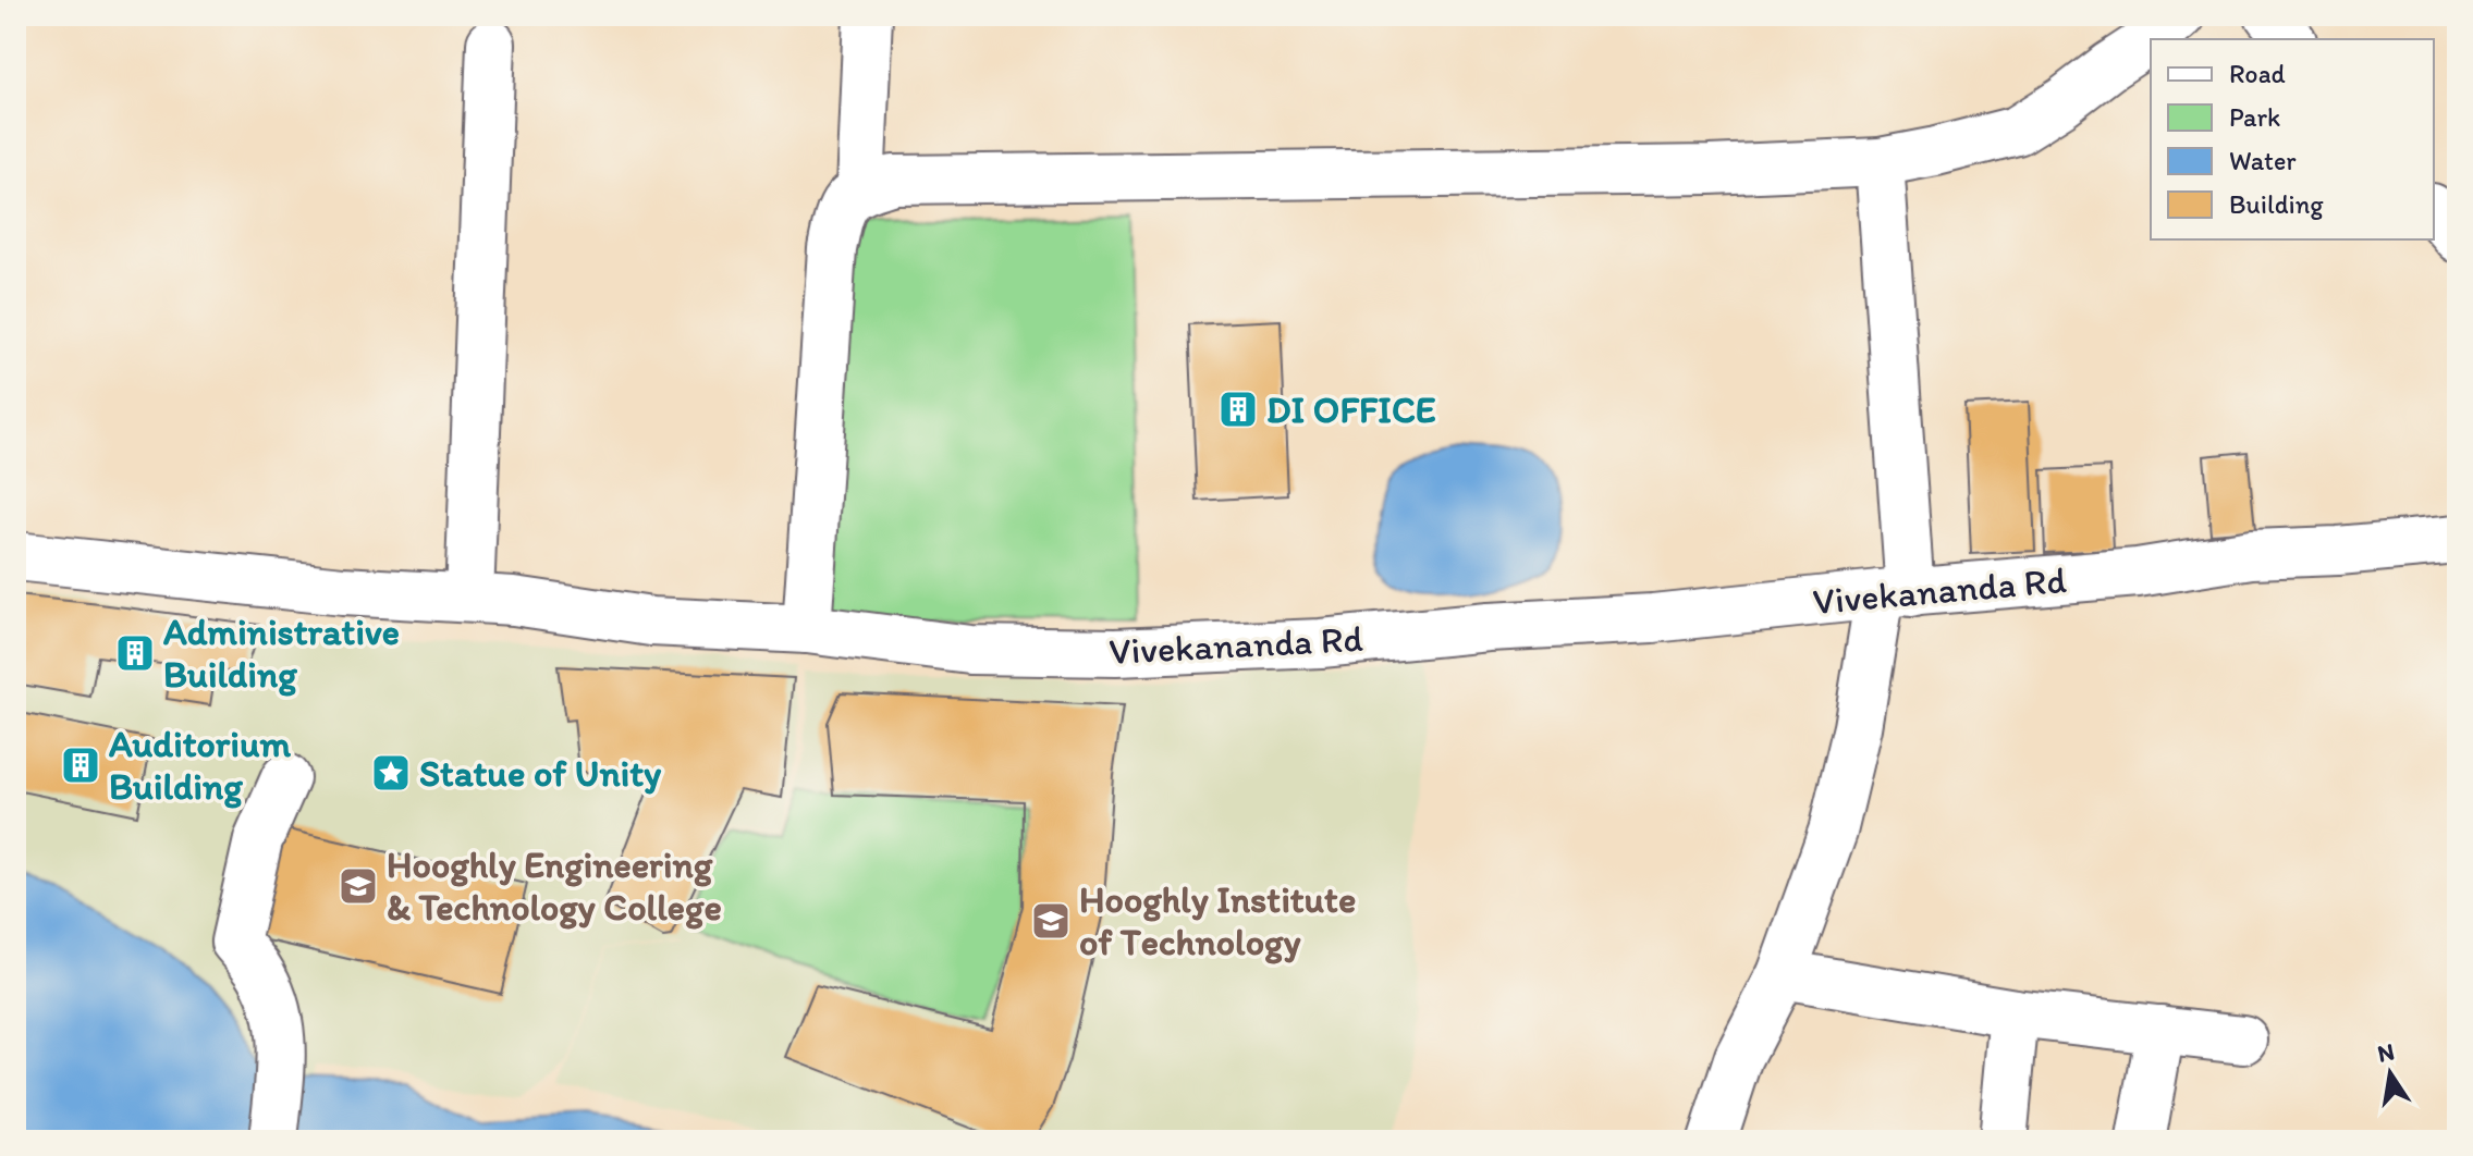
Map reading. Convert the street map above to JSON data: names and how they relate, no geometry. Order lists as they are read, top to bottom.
{
  "streets": {
    "street": ["Vivekananda Rd"]
  },
  "places": {
    "building": ["DI OFFICE", "Administrative Building", "Auditorium Building"],
    "place": ["Statue of Unity"],
    "school or university": ["Hooghly Engineering & Technology College", "Hooghly Institute of Technology"]
  },
  "legend": [
    "Road",
    "Park",
    "Water",
    "Building"
  ],
  "north": "top"
}
